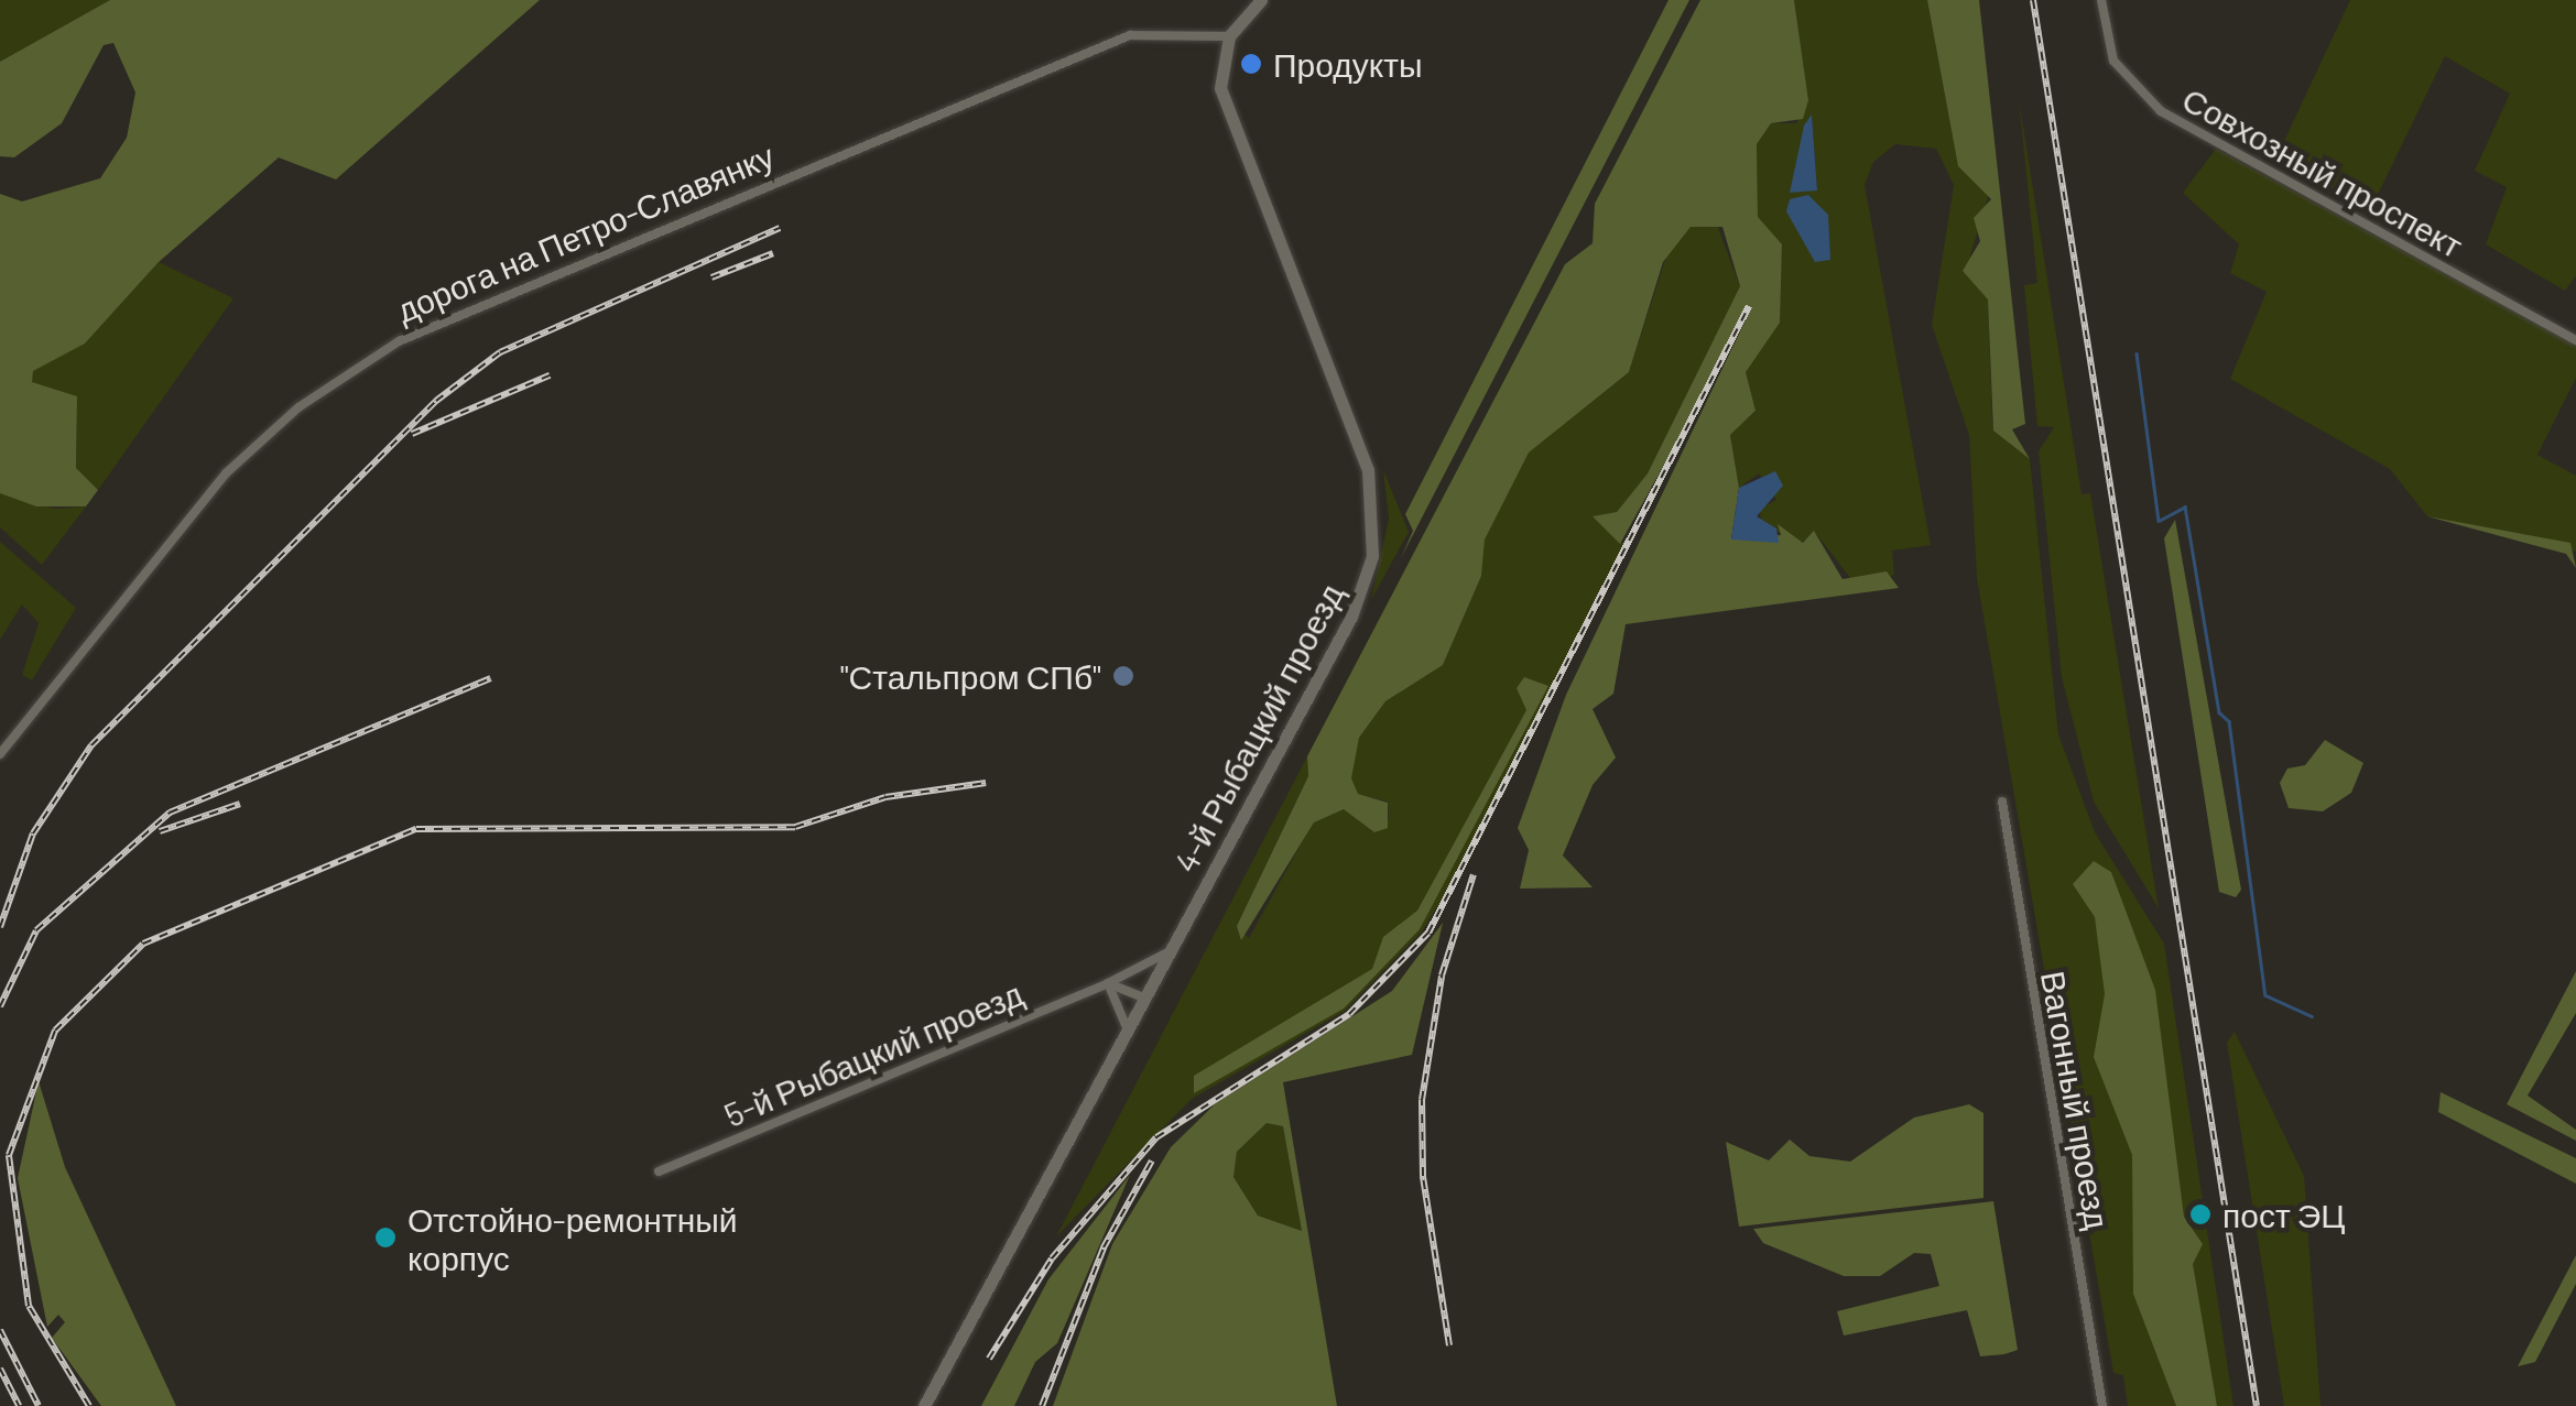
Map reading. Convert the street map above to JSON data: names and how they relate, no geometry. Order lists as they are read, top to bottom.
{
  "streets": {
    "street": [
      "Совхозный проспект",
      "дорога на Петро-Славянку",
      "4-й Рыбацкий проезд",
      "5-й Рыбацкий проезд",
      "Вагонный проезд"
    ]
  },
  "crossings": [
    ["дорога на Петро-Славянку", "4-й Рыбацкий проезд"],
    ["4-й Рыбацкий проезд", "5-й Рыбацкий проезд"]
  ],
  "places": [
    "Продукты",
    "\"Стальпром СПб\"",
    "пост ЭЦ",
    "Отстойно-ремонтный корпус"
  ]
}
